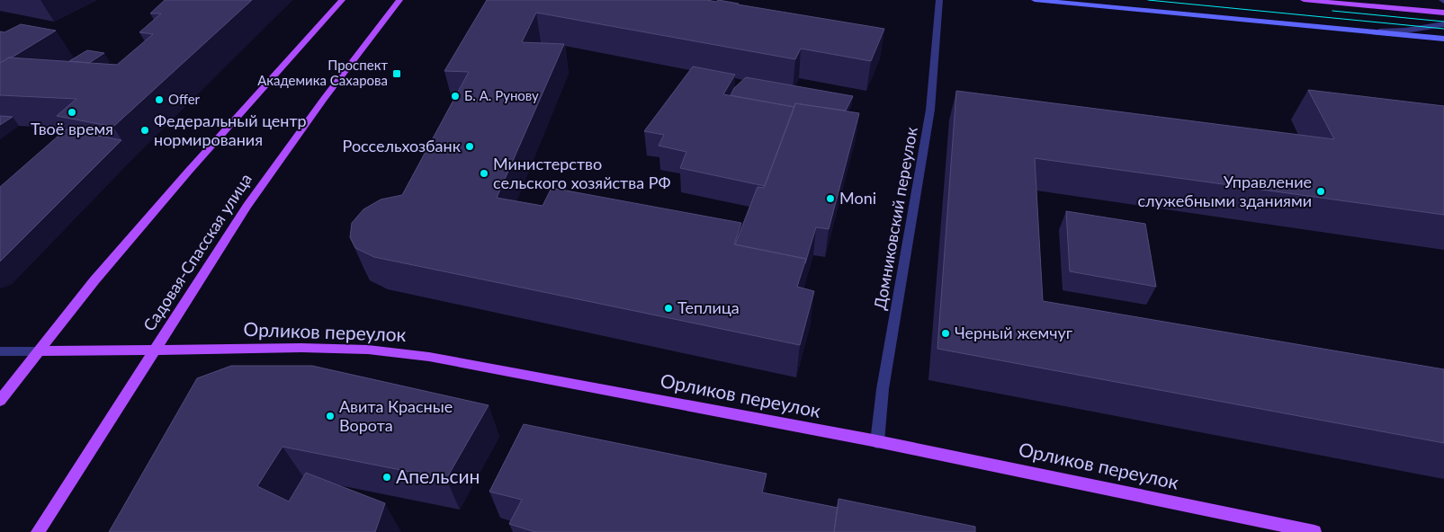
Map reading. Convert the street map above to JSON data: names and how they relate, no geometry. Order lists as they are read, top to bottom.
{
  "streets": {
    "main road": ["Садовая-Спасская улица", "Орликов переулок"],
    "street": ["Домниковский переулок"]
  },
  "crossings": [
    ["Домниковский переулок", "Орликов переулок"],
    ["Садовая-Спасская улица", "Орликов переулок"]
  ],
  "places": {
    "transit": ["Проспект Академика Сахарова"],
    "other": [
      "Б. А. Рунову",
      "Offer",
      "Твоё время",
      "Федеральный центр нормирования",
      "Россельхозбанк",
      "Министерство сельского хозяйства РФ",
      "Управление служебными зданиями",
      "Moni",
      "Теплица",
      "Черный жемчуг",
      "Авита Красные Ворота",
      "Апельсин"
    ]
  }
}
